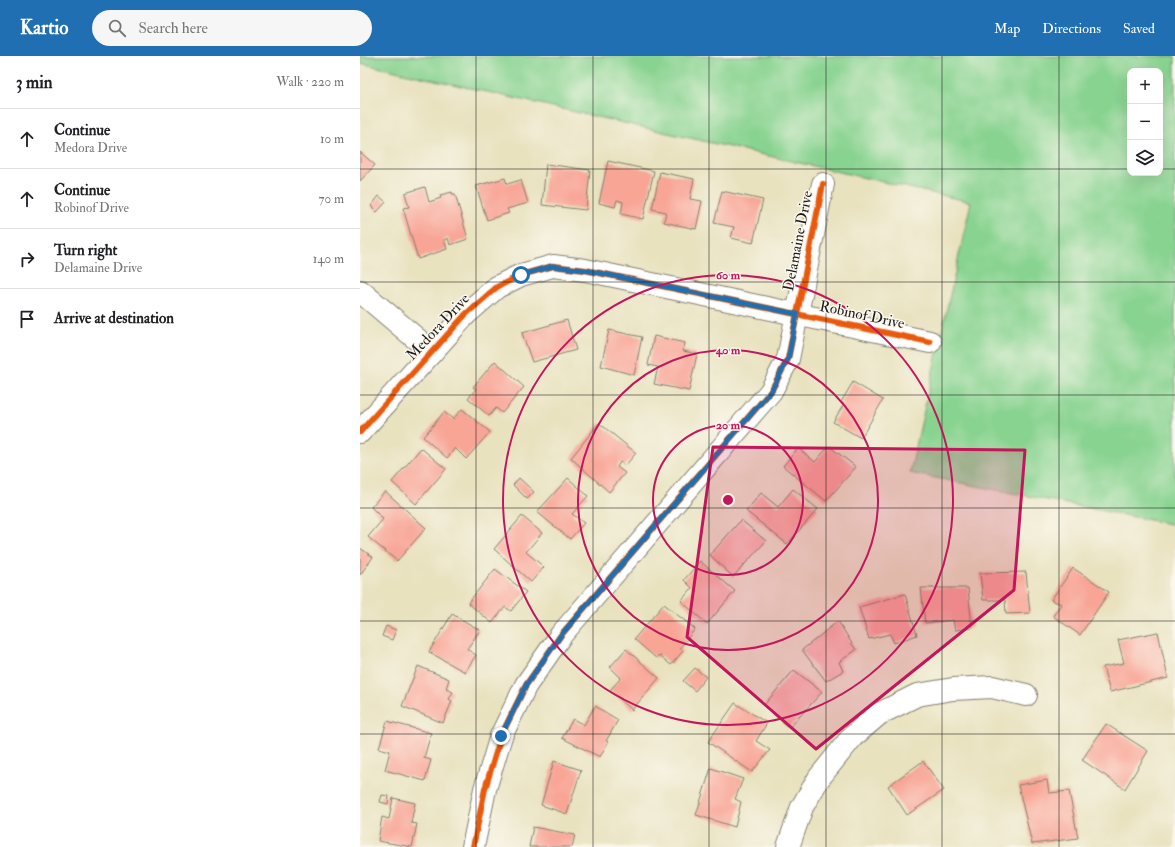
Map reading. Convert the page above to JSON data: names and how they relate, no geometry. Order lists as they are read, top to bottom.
{
  "streets": {
    "street": ["Delamaine Drive", "Robinof Drive", "Medora Drive"]
  },
  "crossings": [
    ["Delamaine Drive", "Robinof Drive"],
    ["Robinof Drive", "Medora Drive"]
  ],
  "page": {
    "header": "Kartio",
    "search": "Search here",
    "nav": ["Map", "Directions", "Saved"],
    "heading": ["3 min", "Walk · 220 m"],
    "map_buttons": ["+", "−"],
    "list": [
      ["Continue", "Medora Drive", "10 m"],
      ["Continue", "Robinof Drive", "70 m"],
      ["Turn right", "Delamaine Drive", "140 m"],
      "Arrive at destination"
    ]
  },
  "rings": ["60 m", "40 m", "20 m"]
}
